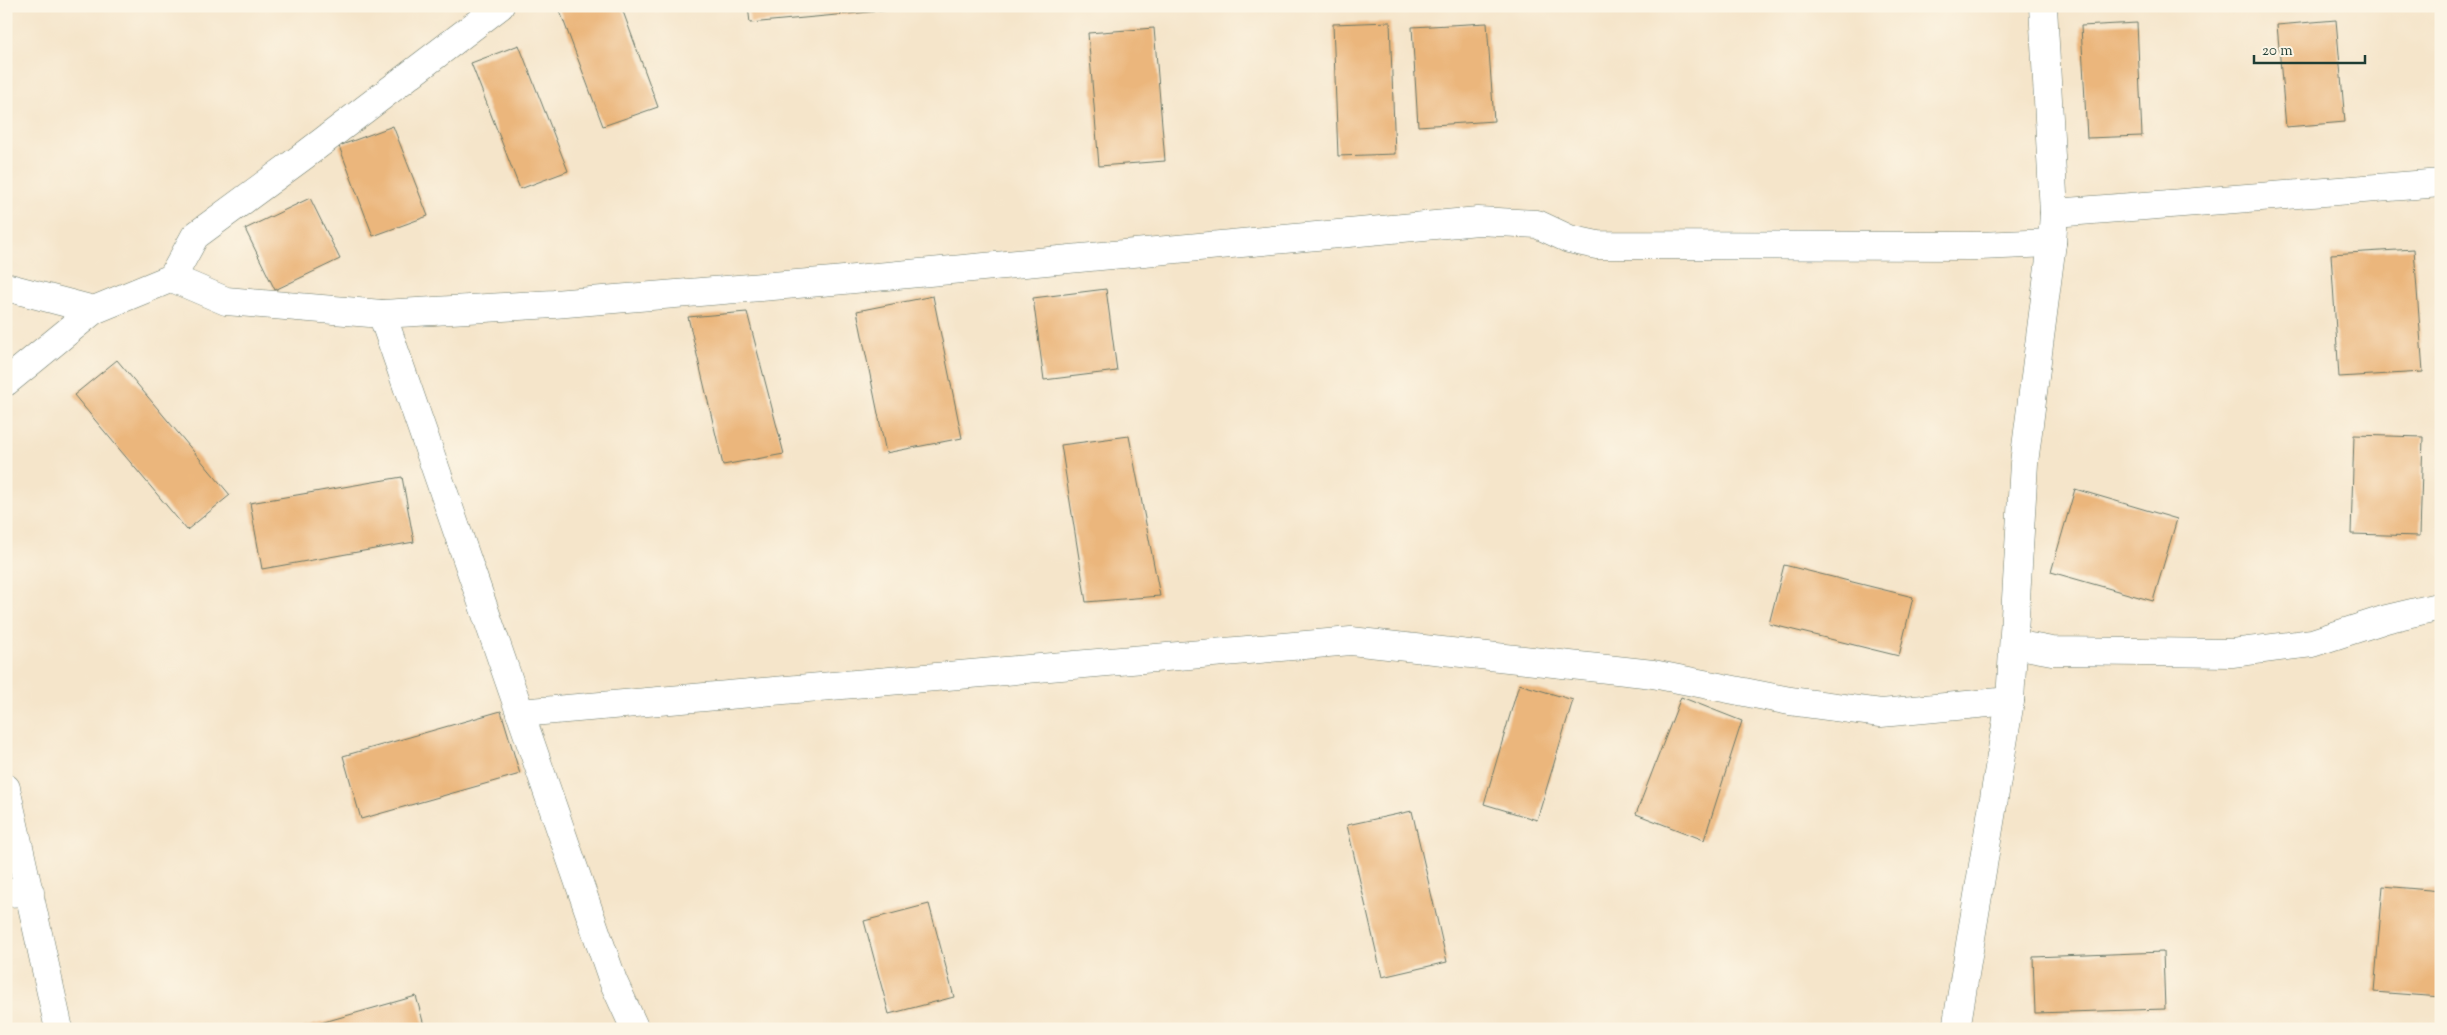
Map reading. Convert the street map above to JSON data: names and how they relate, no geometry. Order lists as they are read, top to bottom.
{
  "scale_bar": "20 m"
}
